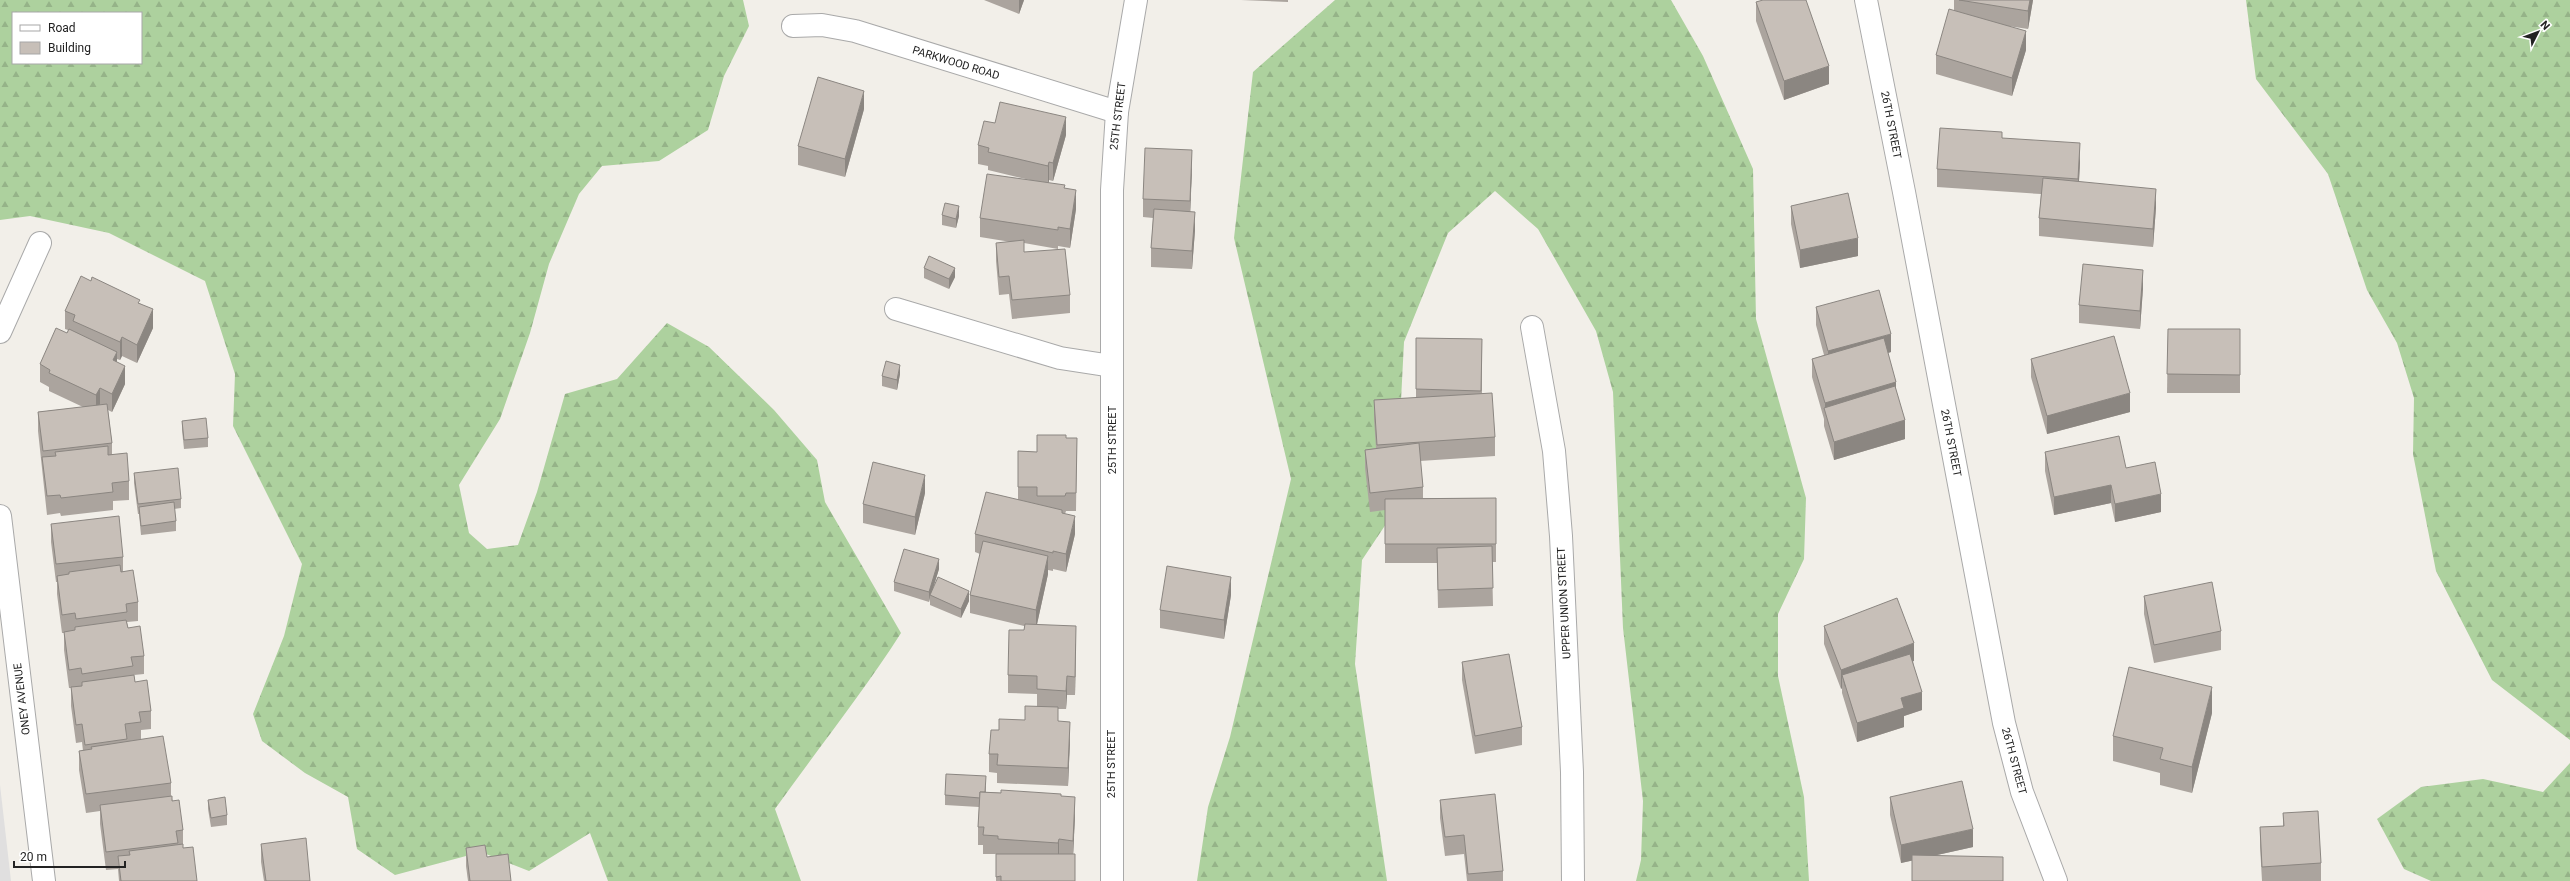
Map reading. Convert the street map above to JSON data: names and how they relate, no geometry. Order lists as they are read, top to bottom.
{
  "streets": {
    "street": [
      "PARKWOOD ROAD",
      "25TH STREET",
      "26TH STREET",
      "UPPER UNION STREET",
      "ONEY AVENUE"
    ]
  },
  "crossings": [
    ["PARKWOOD ROAD", "25TH STREET"]
  ],
  "legend": ["Road", "Building"],
  "scale_bar": "20 m",
  "north": "top right"
}
